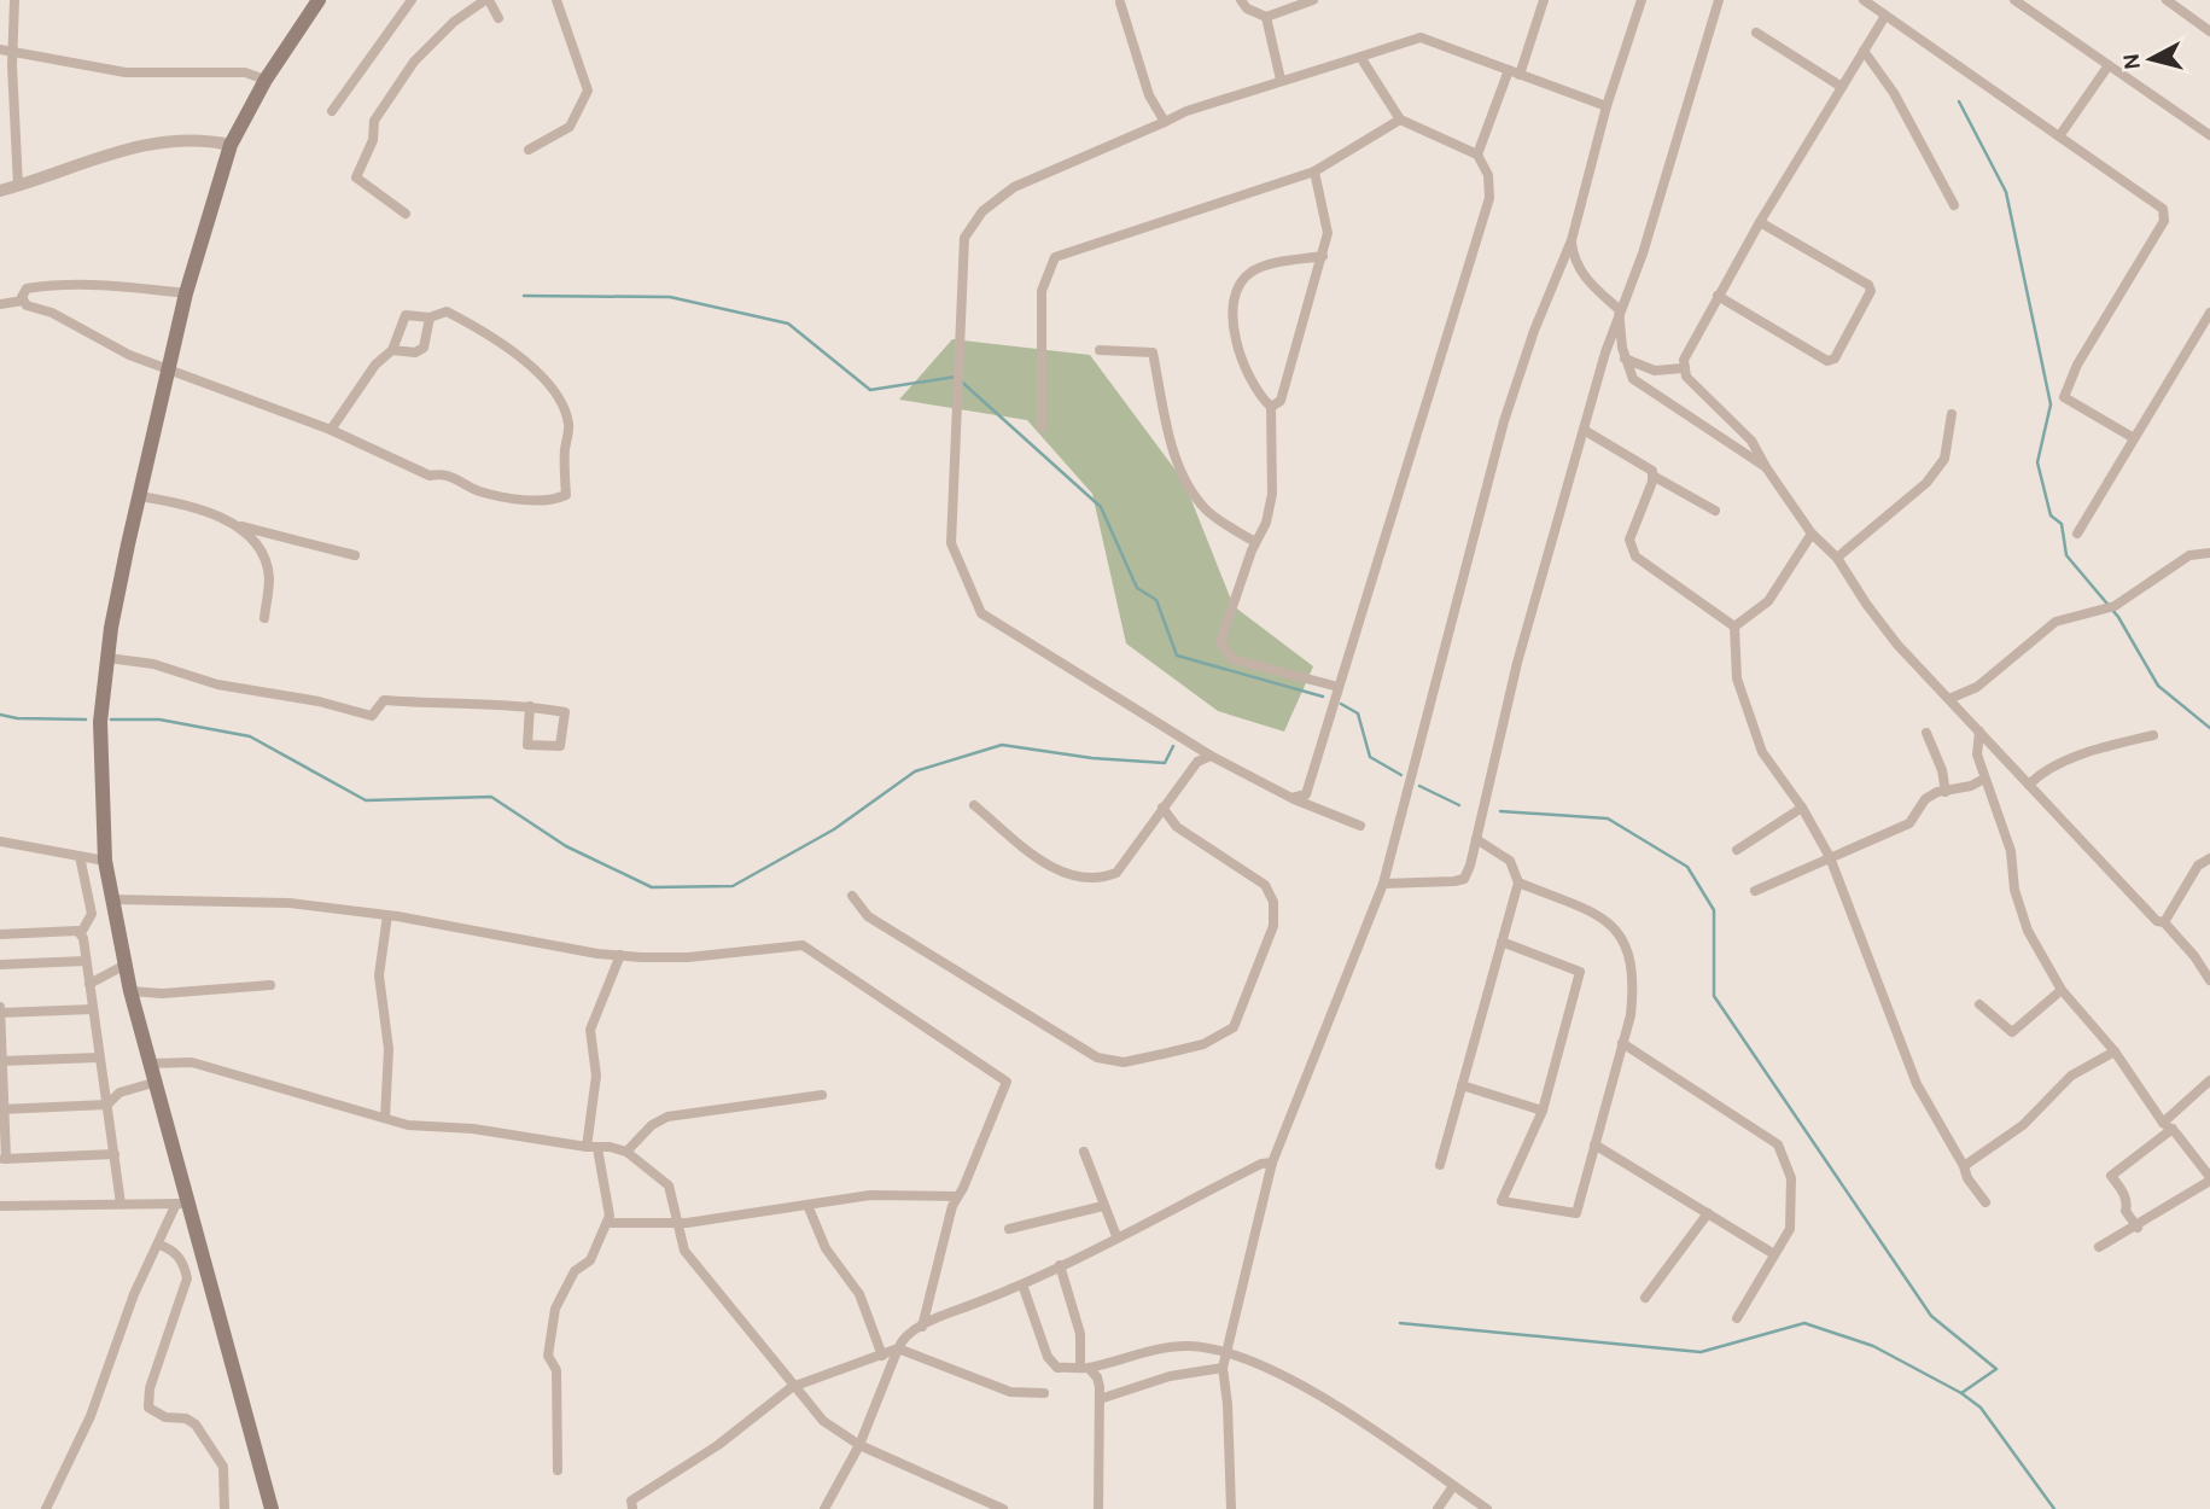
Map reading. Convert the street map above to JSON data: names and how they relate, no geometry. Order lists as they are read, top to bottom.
{
  "north": "left"
}
